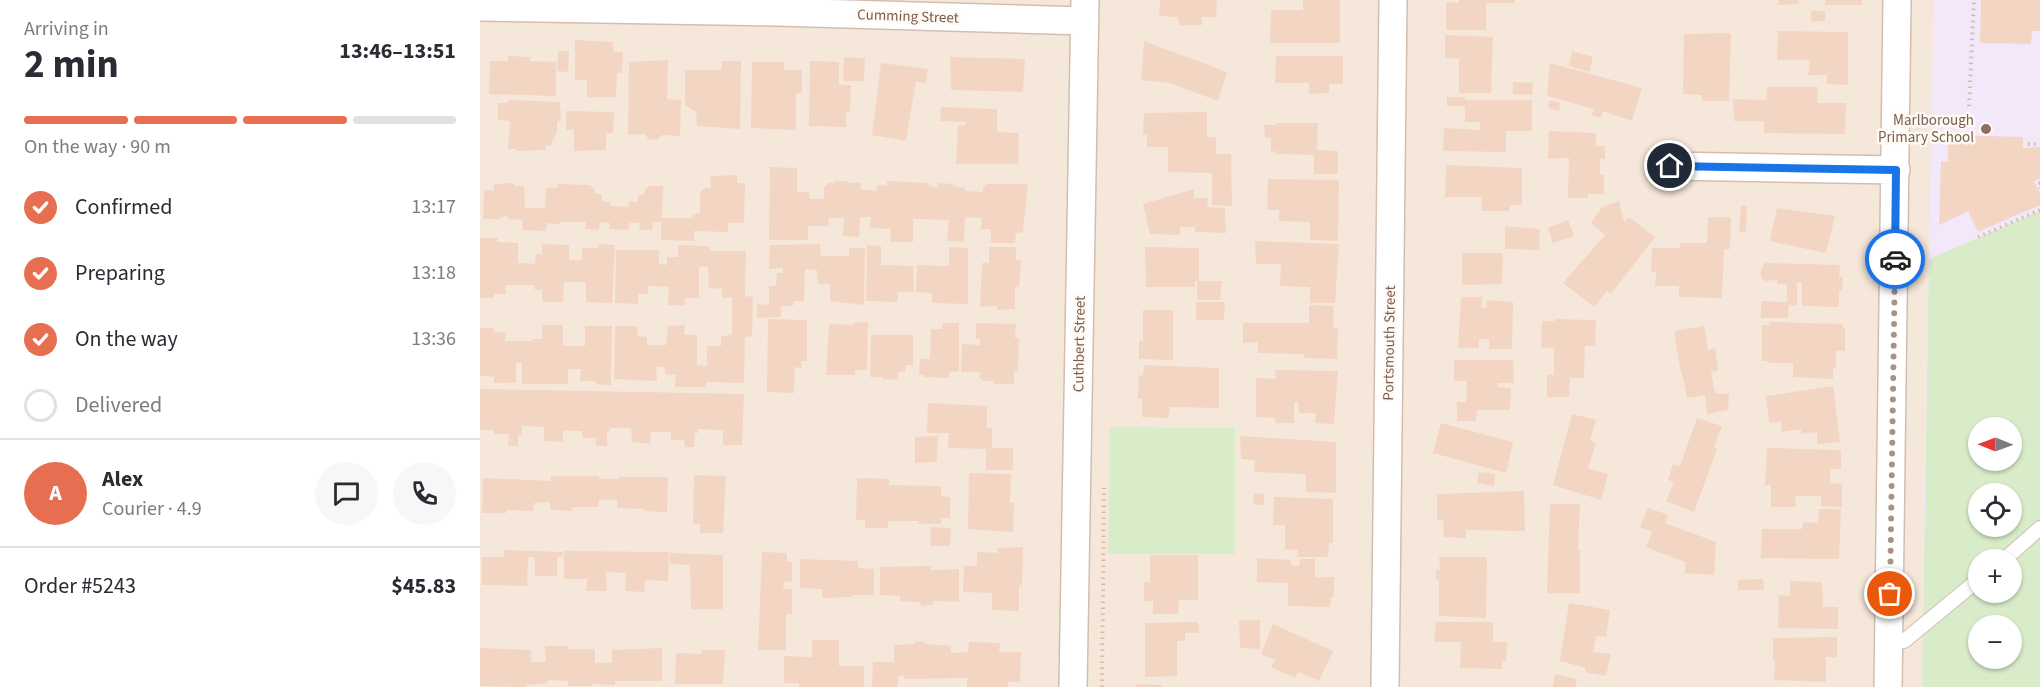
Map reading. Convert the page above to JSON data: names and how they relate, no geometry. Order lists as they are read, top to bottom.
{
  "streets": {
    "street": ["Cumming Street", "Portsmouth Street", "Cuthbert Street"]
  },
  "crossings": [
    ["Cumming Street", "Cuthbert Street"]
  ],
  "places": ["Marlborough Primary School"],
  "north": "left",
  "page": {
    "heading": ["2 min", "Arriving in", "13:46–13:51"],
    "panel": [
      "Alex",
      "Courier · 4.9",
      "Order #5243",
      "$45.83"
    ],
    "bar": "On the way · 90 m",
    "list": [
      ["Confirmed", "13:17"],
      ["Preparing", "13:18"],
      ["On the way", "13:36"],
      "Delivered"
    ],
    "map_buttons": ["+", "−"],
    "round": "A"
  }
}
